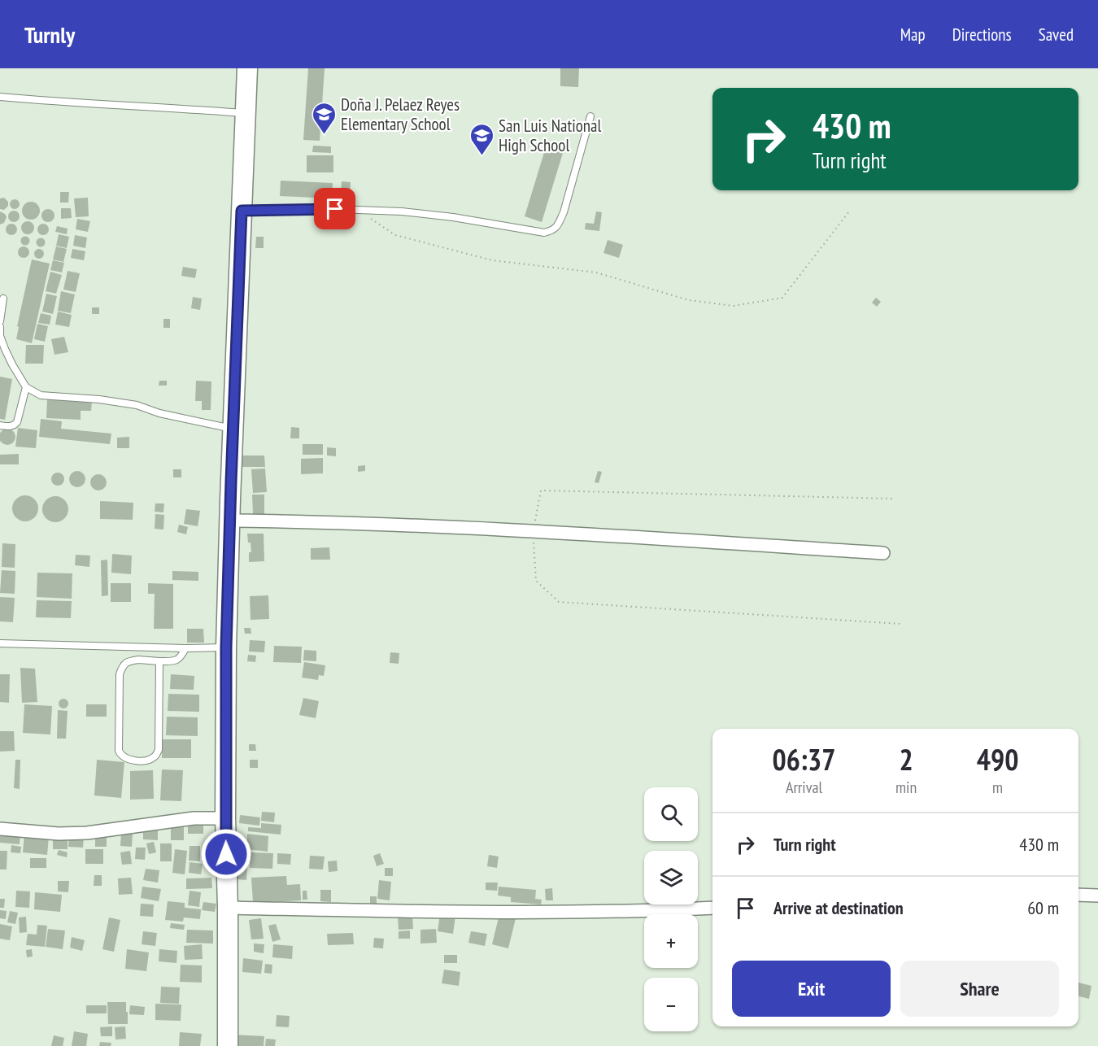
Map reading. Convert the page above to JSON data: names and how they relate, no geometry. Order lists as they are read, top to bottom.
{
  "places": {
    "school or university": ["Doña J. Pelaez Reyes Elementary School", "San Luis National High School"]
  },
  "page": {
    "header": "Turnly",
    "nav": ["Map", "Directions", "Saved"],
    "turn": ["430 m", "Turn right"],
    "eta": [
      "06:37",
      "Arrival",
      "2",
      "min",
      "490",
      "m"
    ],
    "map_buttons": ["+", "−"],
    "list": [
      {
        "name": "Turn right",
        "value": "430 m"
      },
      {
        "name": "Arrive at destination",
        "value": "60 m"
      }
    ],
    "buttons": ["Exit", "Share"]
  }
}
